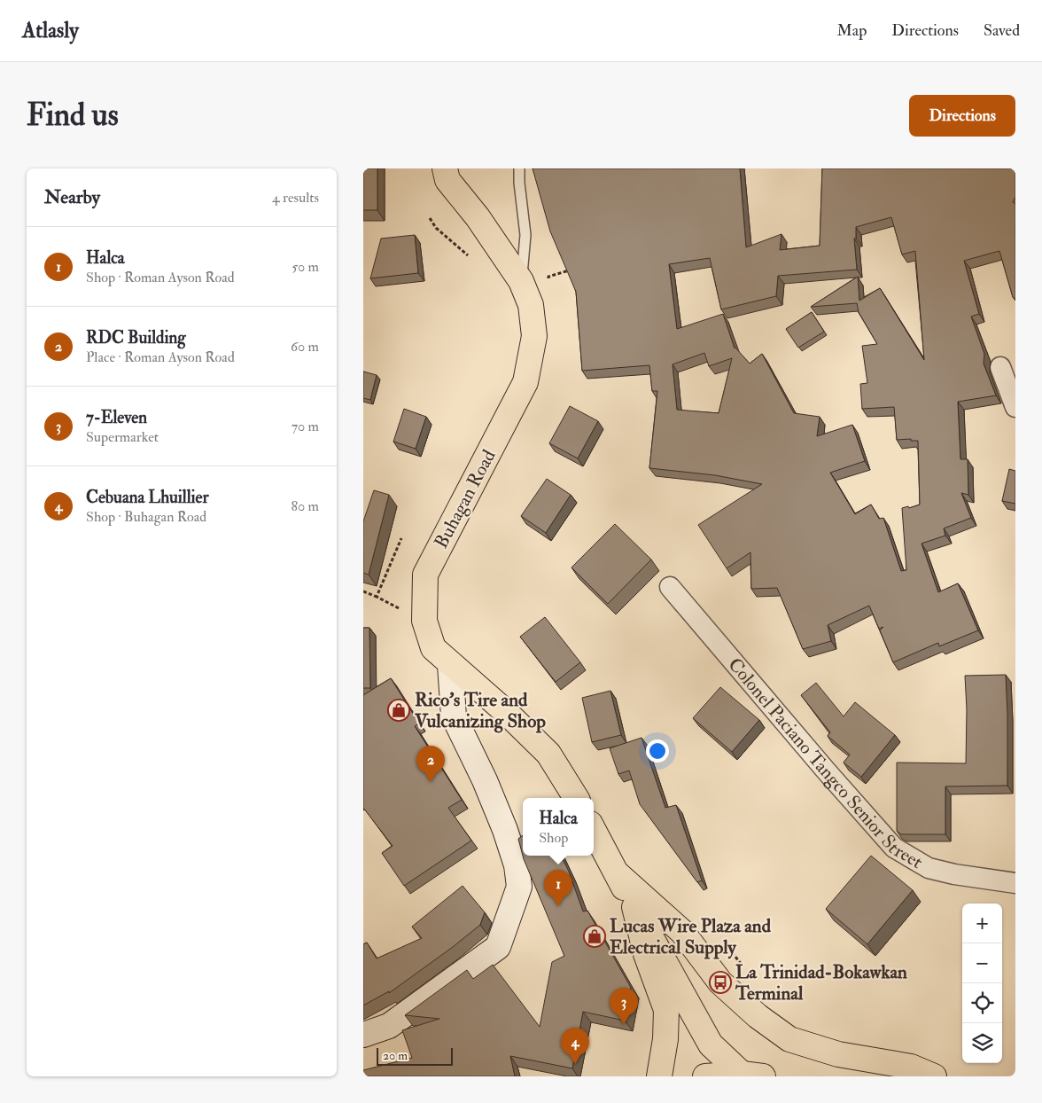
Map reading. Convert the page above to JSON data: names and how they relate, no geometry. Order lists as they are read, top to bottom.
{
  "streets": {
    "main road": ["Buhagan Road"],
    "street": ["Colonel Paciano Tangco Senior Street"]
  },
  "places": {
    "shop": ["Rico's Tire and Vulcanizing Shop", "Lucas Wire Plaza and Electrical Supply"],
    "bus stop": ["La Trinidad-Bokawkan Terminal"]
  },
  "scale_bar": "20 m",
  "page": {
    "header": "Atlasly",
    "nav": ["Map", "Directions", "Saved"],
    "buttons": "Directions",
    "title": "Find us",
    "heading": ["Nearby", "4 results"],
    "list": [
      {
        "mark": "1",
        "name": "Halca",
        "note": "Shop · Roman Ayson Road",
        "value": "50 m"
      },
      {
        "mark": "2",
        "name": "RDC Building",
        "note": "Place · Roman Ayson Road",
        "value": "60 m"
      },
      {
        "mark": "3",
        "name": "7-Eleven",
        "note": "Supermarket",
        "value": "70 m"
      },
      {
        "mark": "4",
        "name": "Cebuana Lhuillier",
        "note": "Shop · Buhagan Road",
        "value": "80 m"
      }
    ],
    "pins": [
      "2",
      "1",
      "3",
      "4"
    ],
    "popup": ["Halca", "Shop"],
    "map_buttons": ["+", "−"],
    "scale": "20 m"
  }
}
